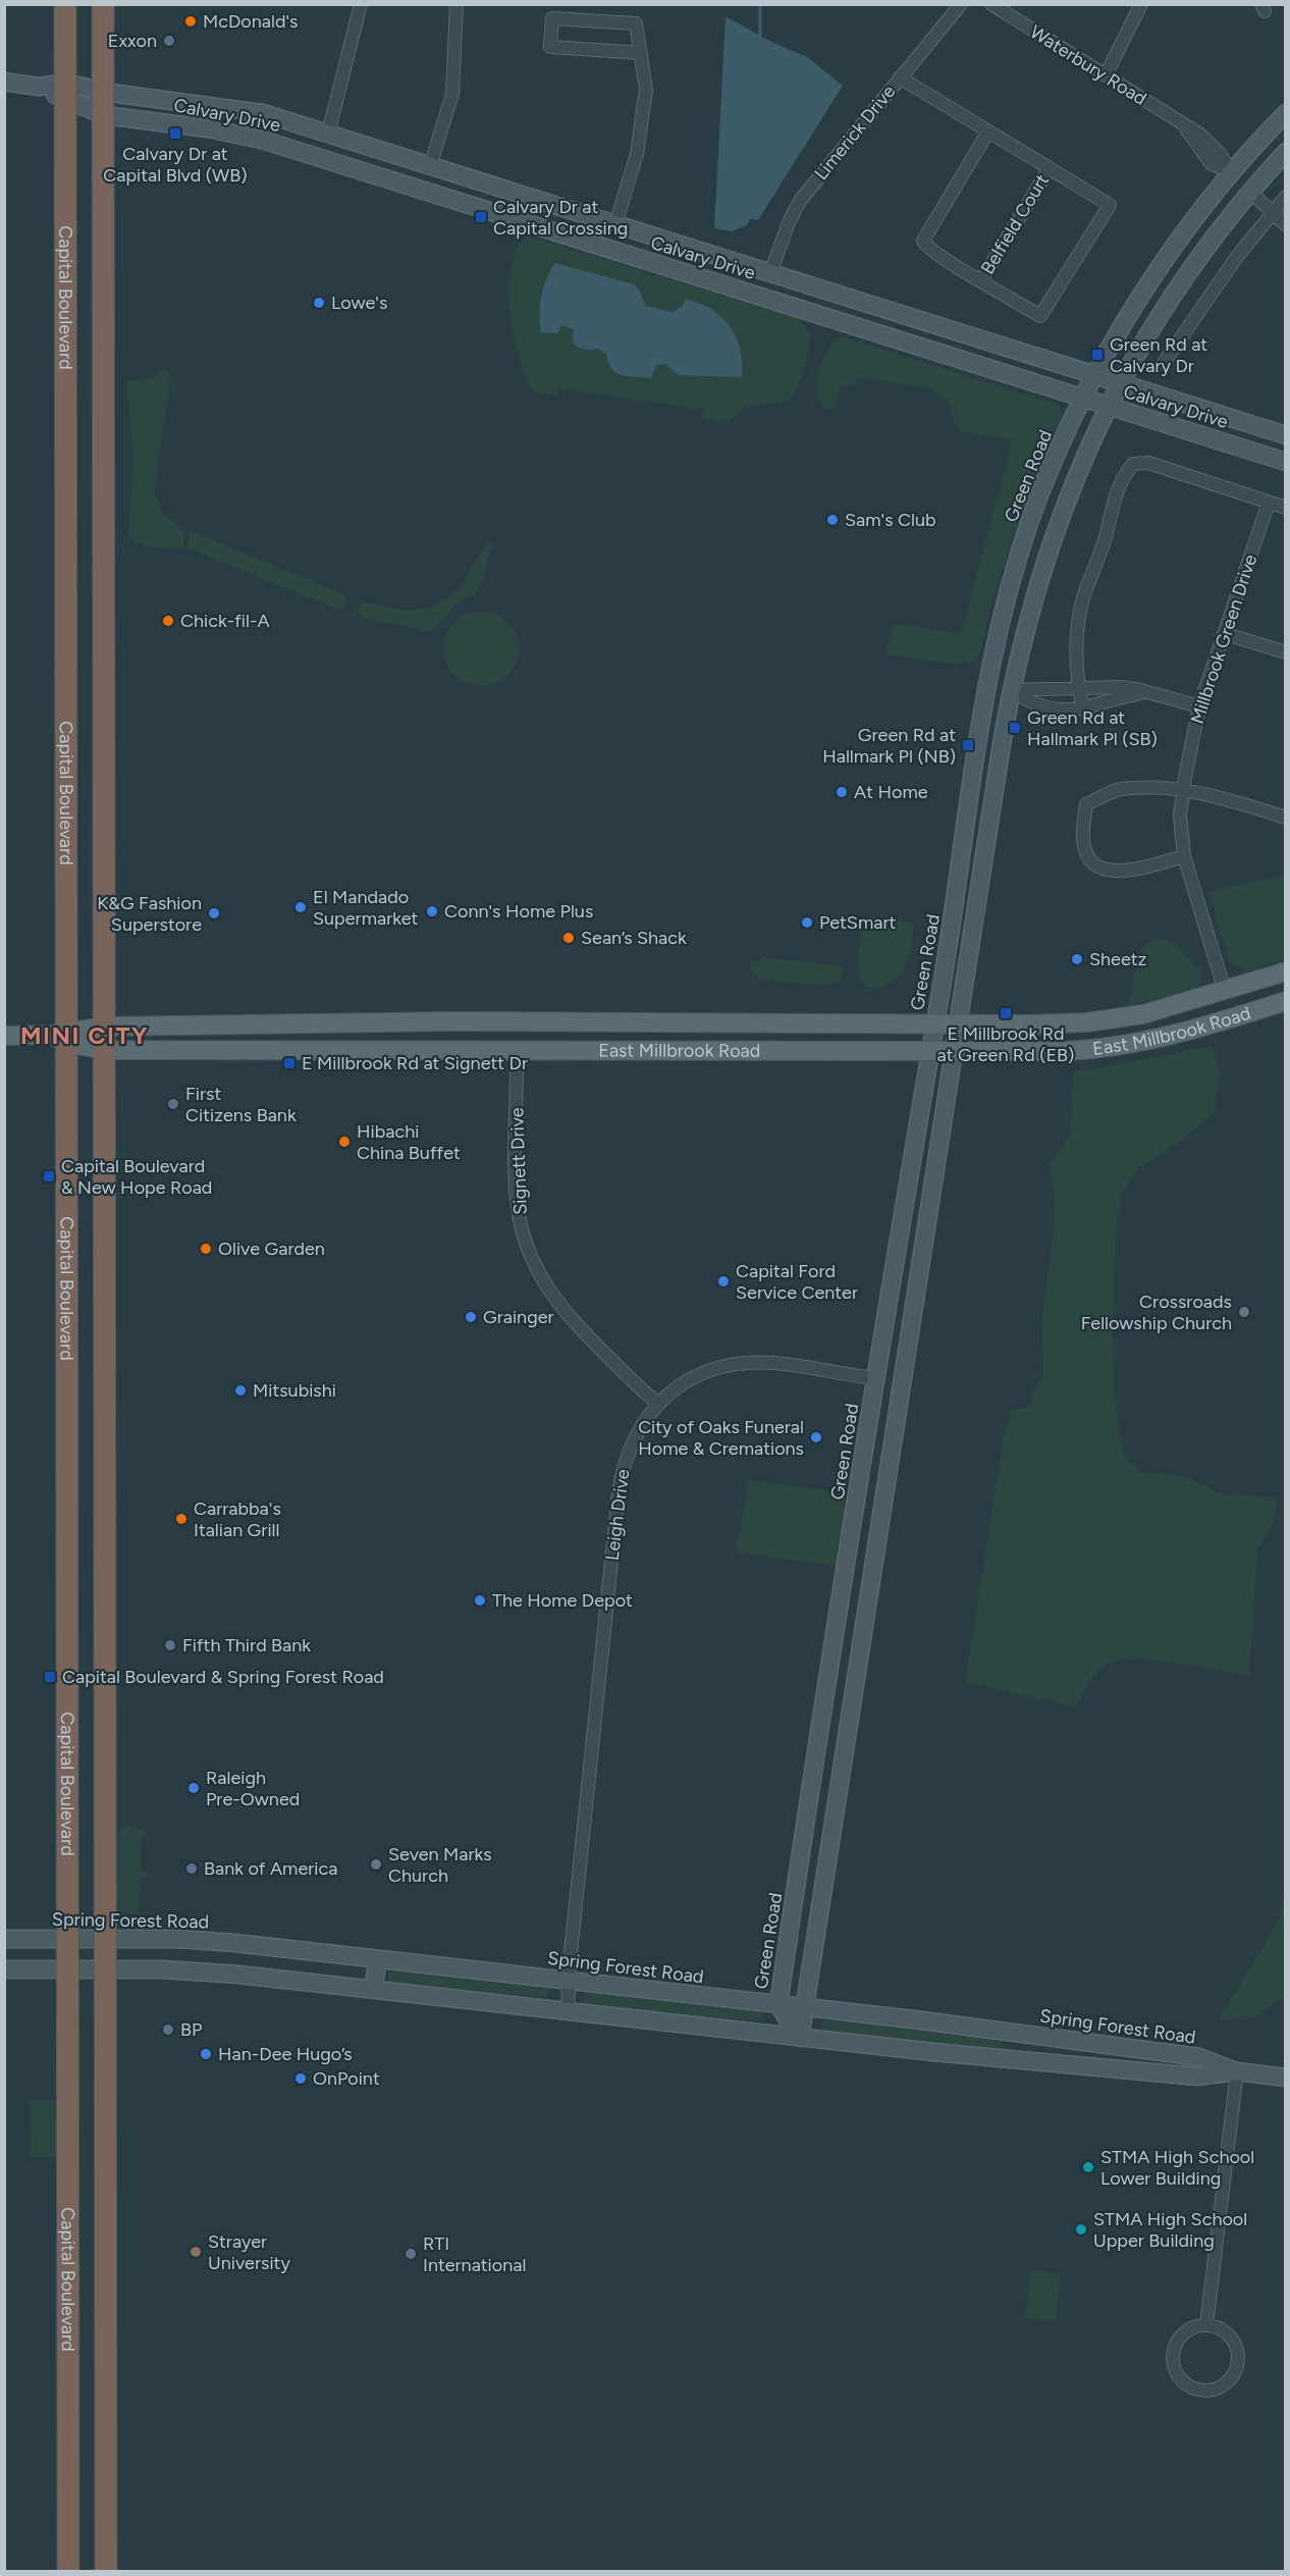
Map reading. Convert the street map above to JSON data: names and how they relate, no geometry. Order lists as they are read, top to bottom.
{
  "streets": {
    "highway": ["Capital Boulevard"],
    "main road": ["East Millbrook Road"],
    "street": [
      "Waterbury Road",
      "Calvary Drive",
      "Limerick Drive",
      "Belfield Court",
      "Green Road",
      "Millbrook Green Drive",
      "Signett Drive",
      "Leigh Drive",
      "Spring Forest Road"
    ]
  },
  "crossings": [
    ["Waterbury Road", "Green Road"],
    ["Calvary Drive", "Limerick Drive"],
    ["Calvary Drive", "Capital Boulevard"],
    ["Calvary Drive", "Green Road"],
    ["Capital Boulevard", "East Millbrook Road"],
    ["Capital Boulevard", "Spring Forest Road"],
    ["Green Road", "East Millbrook Road"],
    ["Green Road", "Leigh Drive"],
    ["Green Road", "Spring Forest Road"],
    ["Millbrook Green Drive", "East Millbrook Road"],
    ["East Millbrook Road", "Signett Drive"],
    ["Signett Drive", "Leigh Drive"],
    ["Leigh Drive", "Spring Forest Road"]
  ],
  "districts": ["MINI CITY"],
  "places": {
    "other": [
      "McDonald's",
      "Exxon",
      "Lowe's",
      "Sam's Club",
      "Chick-fil-A",
      "At Home",
      "El Mandado Supermarket",
      "Conn's Home Plus",
      "K&G Fashion Superstore",
      "PetSmart",
      "Sean’s Shack",
      "Sheetz",
      "First Citizens Bank",
      "Hibachi China Buffet",
      "Olive Garden",
      "Capital Ford Service Center",
      "Crossroads Fellowship Church",
      "Grainger",
      "Mitsubishi",
      "City of Oaks Funeral Home & Cremations",
      "Carrabba's Italian Grill",
      "The Home Depot",
      "Fifth Third Bank",
      "Raleigh Pre-Owned",
      "Seven Marks Church",
      "Bank of America",
      "BP",
      "Han-Dee Hugo’s",
      "OnPoint",
      "STMA High School Lower Building",
      "STMA High School Upper Building",
      "Strayer University",
      "RTI International"
    ],
    "transit": [
      "Calvary Dr at Capital Blvd (WB)",
      "Calvary Dr at Capital Crossing",
      "Green Rd at Calvary Dr",
      "Green Rd at Hallmark Pl (SB)",
      "Green Rd at Hallmark Pl (NB)",
      "E Millbrook Rd at Green Rd (EB)",
      "E Millbrook Rd at Signett Dr",
      "Capital Boulevard & New Hope Road",
      "Capital Boulevard & Spring Forest Road"
    ]
  }
}
